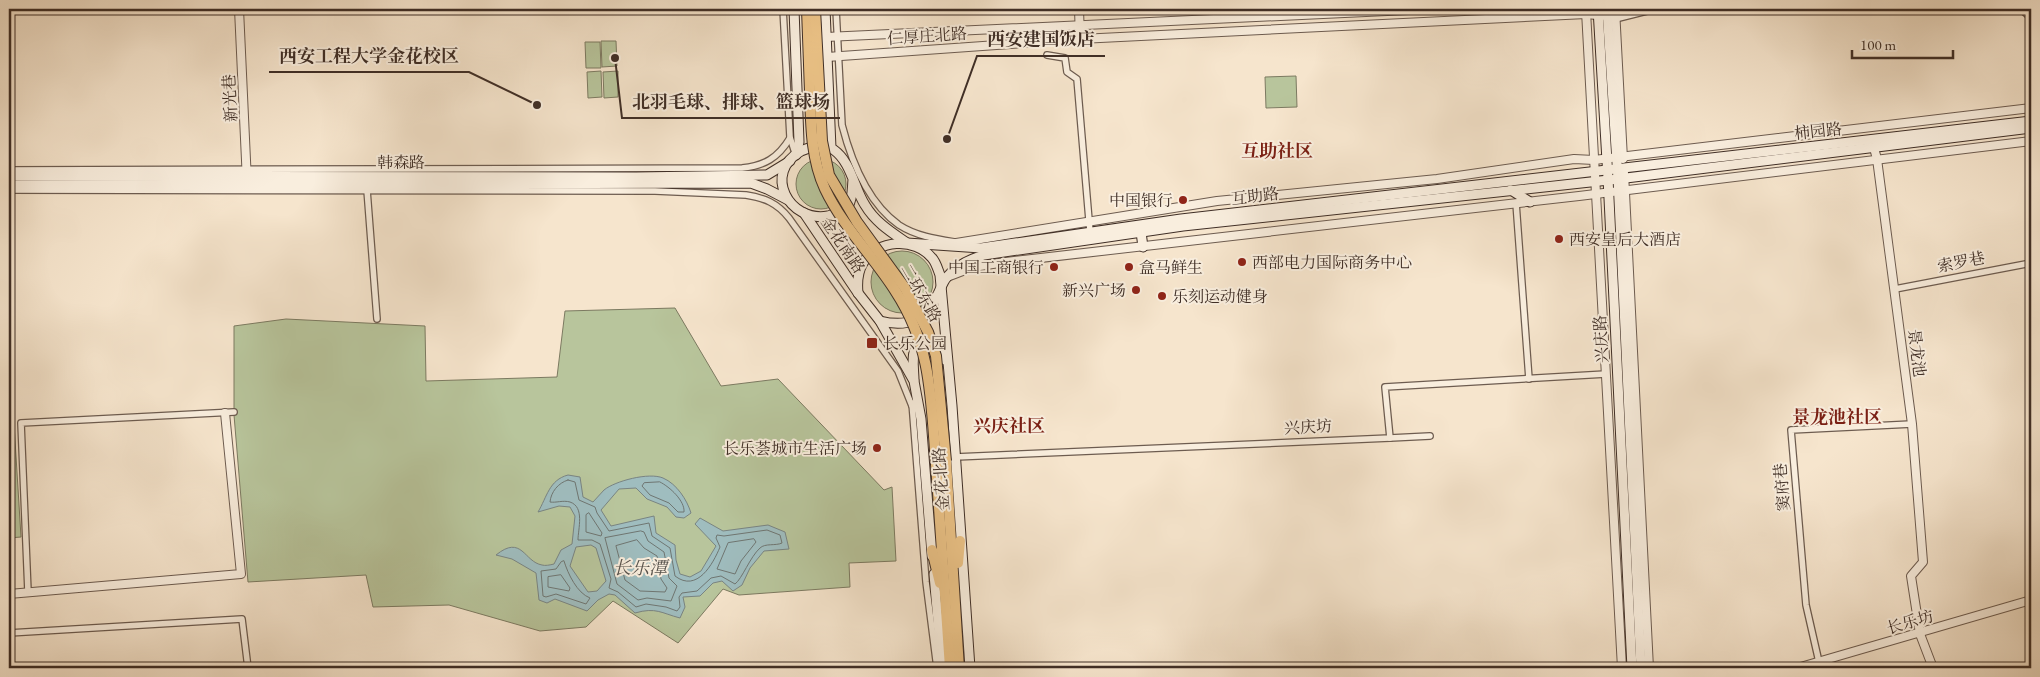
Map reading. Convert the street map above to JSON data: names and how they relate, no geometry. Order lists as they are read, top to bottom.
{
  "streets": {
    "highway": ["二环东路"],
    "main road": [
      "柿园路",
      "韩森路",
      "互助路",
      "金花南路",
      "兴庆路",
      "金花北路"
    ],
    "street": [
      "仁厚庄北路",
      "新光巷",
      "索罗巷",
      "景龙池",
      "兴庆坊",
      "窦府巷",
      "长乐坊"
    ]
  },
  "crossings": [
    ["仁厚庄北路", "兴庆路"],
    ["新光巷", "韩森路"],
    ["柿园路", "互助路"],
    ["柿园路", "兴庆路"],
    ["柿园路", "景龙池"],
    ["韩森路", "金花南路"],
    ["互助路", "金花南路"],
    ["互助路", "兴庆路"],
    ["互助路", "金花北路"],
    ["金花南路", "金花北路"],
    ["索罗巷", "景龙池"],
    ["二环东路", "兴庆坊"],
    ["二环东路", "金花北路"],
    ["景龙池", "窦府巷"],
    ["景龙池", "长乐坊"],
    ["兴庆坊", "金花北路"],
    ["窦府巷", "长乐坊"]
  ],
  "districts": ["互助社区", "景龙池社区", "兴庆社区"],
  "water": ["长乐潭"],
  "places": {
    "other": [
      "北羽毛球、排球、篮球场",
      "西安工程大学金花校区",
      "西安建国饭店",
      "中国银行",
      "西安皇后大酒店",
      "西部电力国际商务中心",
      "中国工商银行",
      "盒马鲜生",
      "新兴广场",
      "乐刻运动健身",
      "长乐荟城市生活广场"
    ],
    "transit": ["长乐公园"]
  },
  "scale_bar": "100 m"
}
